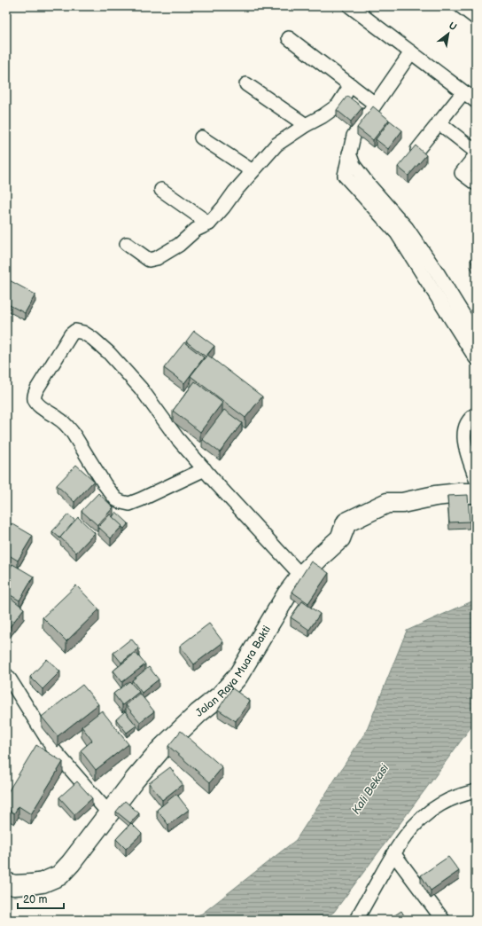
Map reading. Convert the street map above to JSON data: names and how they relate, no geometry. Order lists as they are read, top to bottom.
{
  "streets": {
    "main road": ["Jalan Raya Muara Bakti"]
  },
  "water": ["Kali Bekasi"],
  "scale_bar": "20 m",
  "north": "top right"
}
